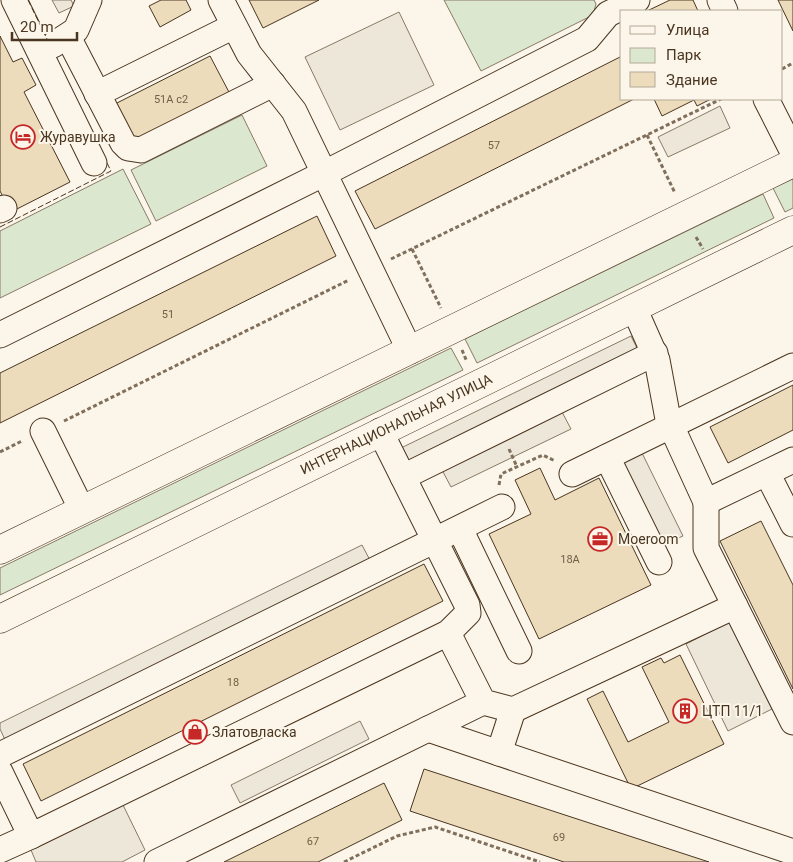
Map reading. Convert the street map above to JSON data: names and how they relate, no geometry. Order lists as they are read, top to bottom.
{
  "streets": {
    "main road": ["ИНТЕРНАЦИОНАЛЬНАЯ УЛИЦА"]
  },
  "places": {
    "hotel": ["Журавушка"],
    "office": ["Moeroom"],
    "building": ["ЦТП 11/1"],
    "shop": ["Златовласка"]
  },
  "house_numbers": [
    "51А с2",
    "57",
    "51",
    "18А",
    "18",
    "69",
    "67"
  ],
  "legend": ["Улица", "Парк", "Здание"],
  "scale_bar": "20 m"
}
